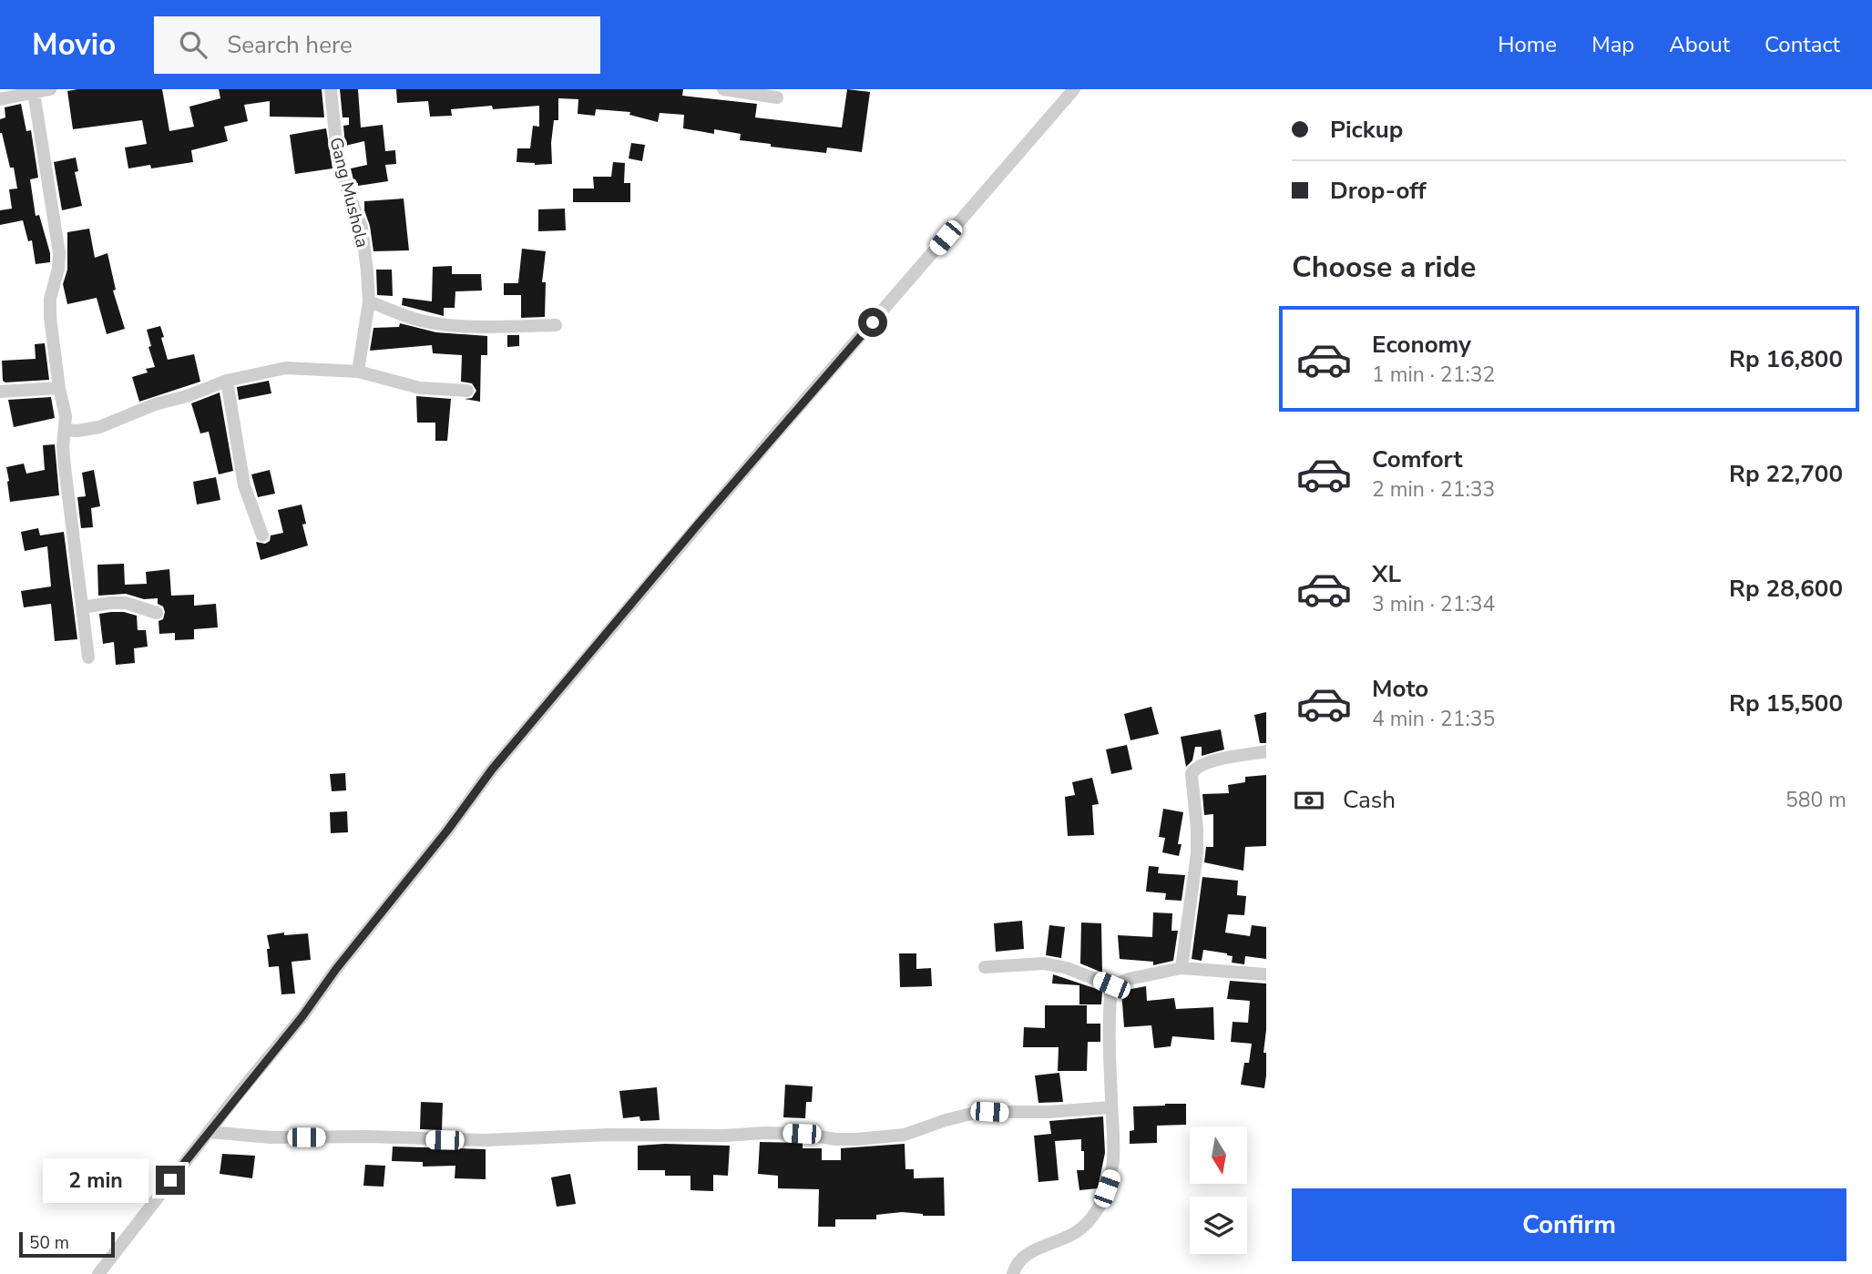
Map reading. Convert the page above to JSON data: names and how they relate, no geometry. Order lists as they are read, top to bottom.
{
  "streets": {
    "street": ["Gang Mushola"]
  },
  "scale_bar": "50 m",
  "north": "bottom",
  "page": {
    "header": "Movio",
    "search": "Search here",
    "nav": [
      "Home",
      "Map",
      "About",
      "Contact"
    ],
    "banner": ["Pickup", "Drop-off"],
    "heading": "Choose a ride",
    "list": [
      {
        "name": "Economy",
        "note": "1 min · 21:32",
        "value": "Rp 16,800"
      },
      {
        "name": "Comfort",
        "note": "2 min · 21:33",
        "value": "Rp 22,700"
      },
      {
        "name": "XL",
        "note": "3 min · 21:34",
        "value": "Rp 28,600"
      },
      {
        "name": "Moto",
        "note": "4 min · 21:35",
        "value": "Rp 15,500"
      }
    ],
    "pay": ["Cash", "580 m"],
    "bubble": "2 min",
    "buttons": "Confirm",
    "scale": "50 m"
  }
}
